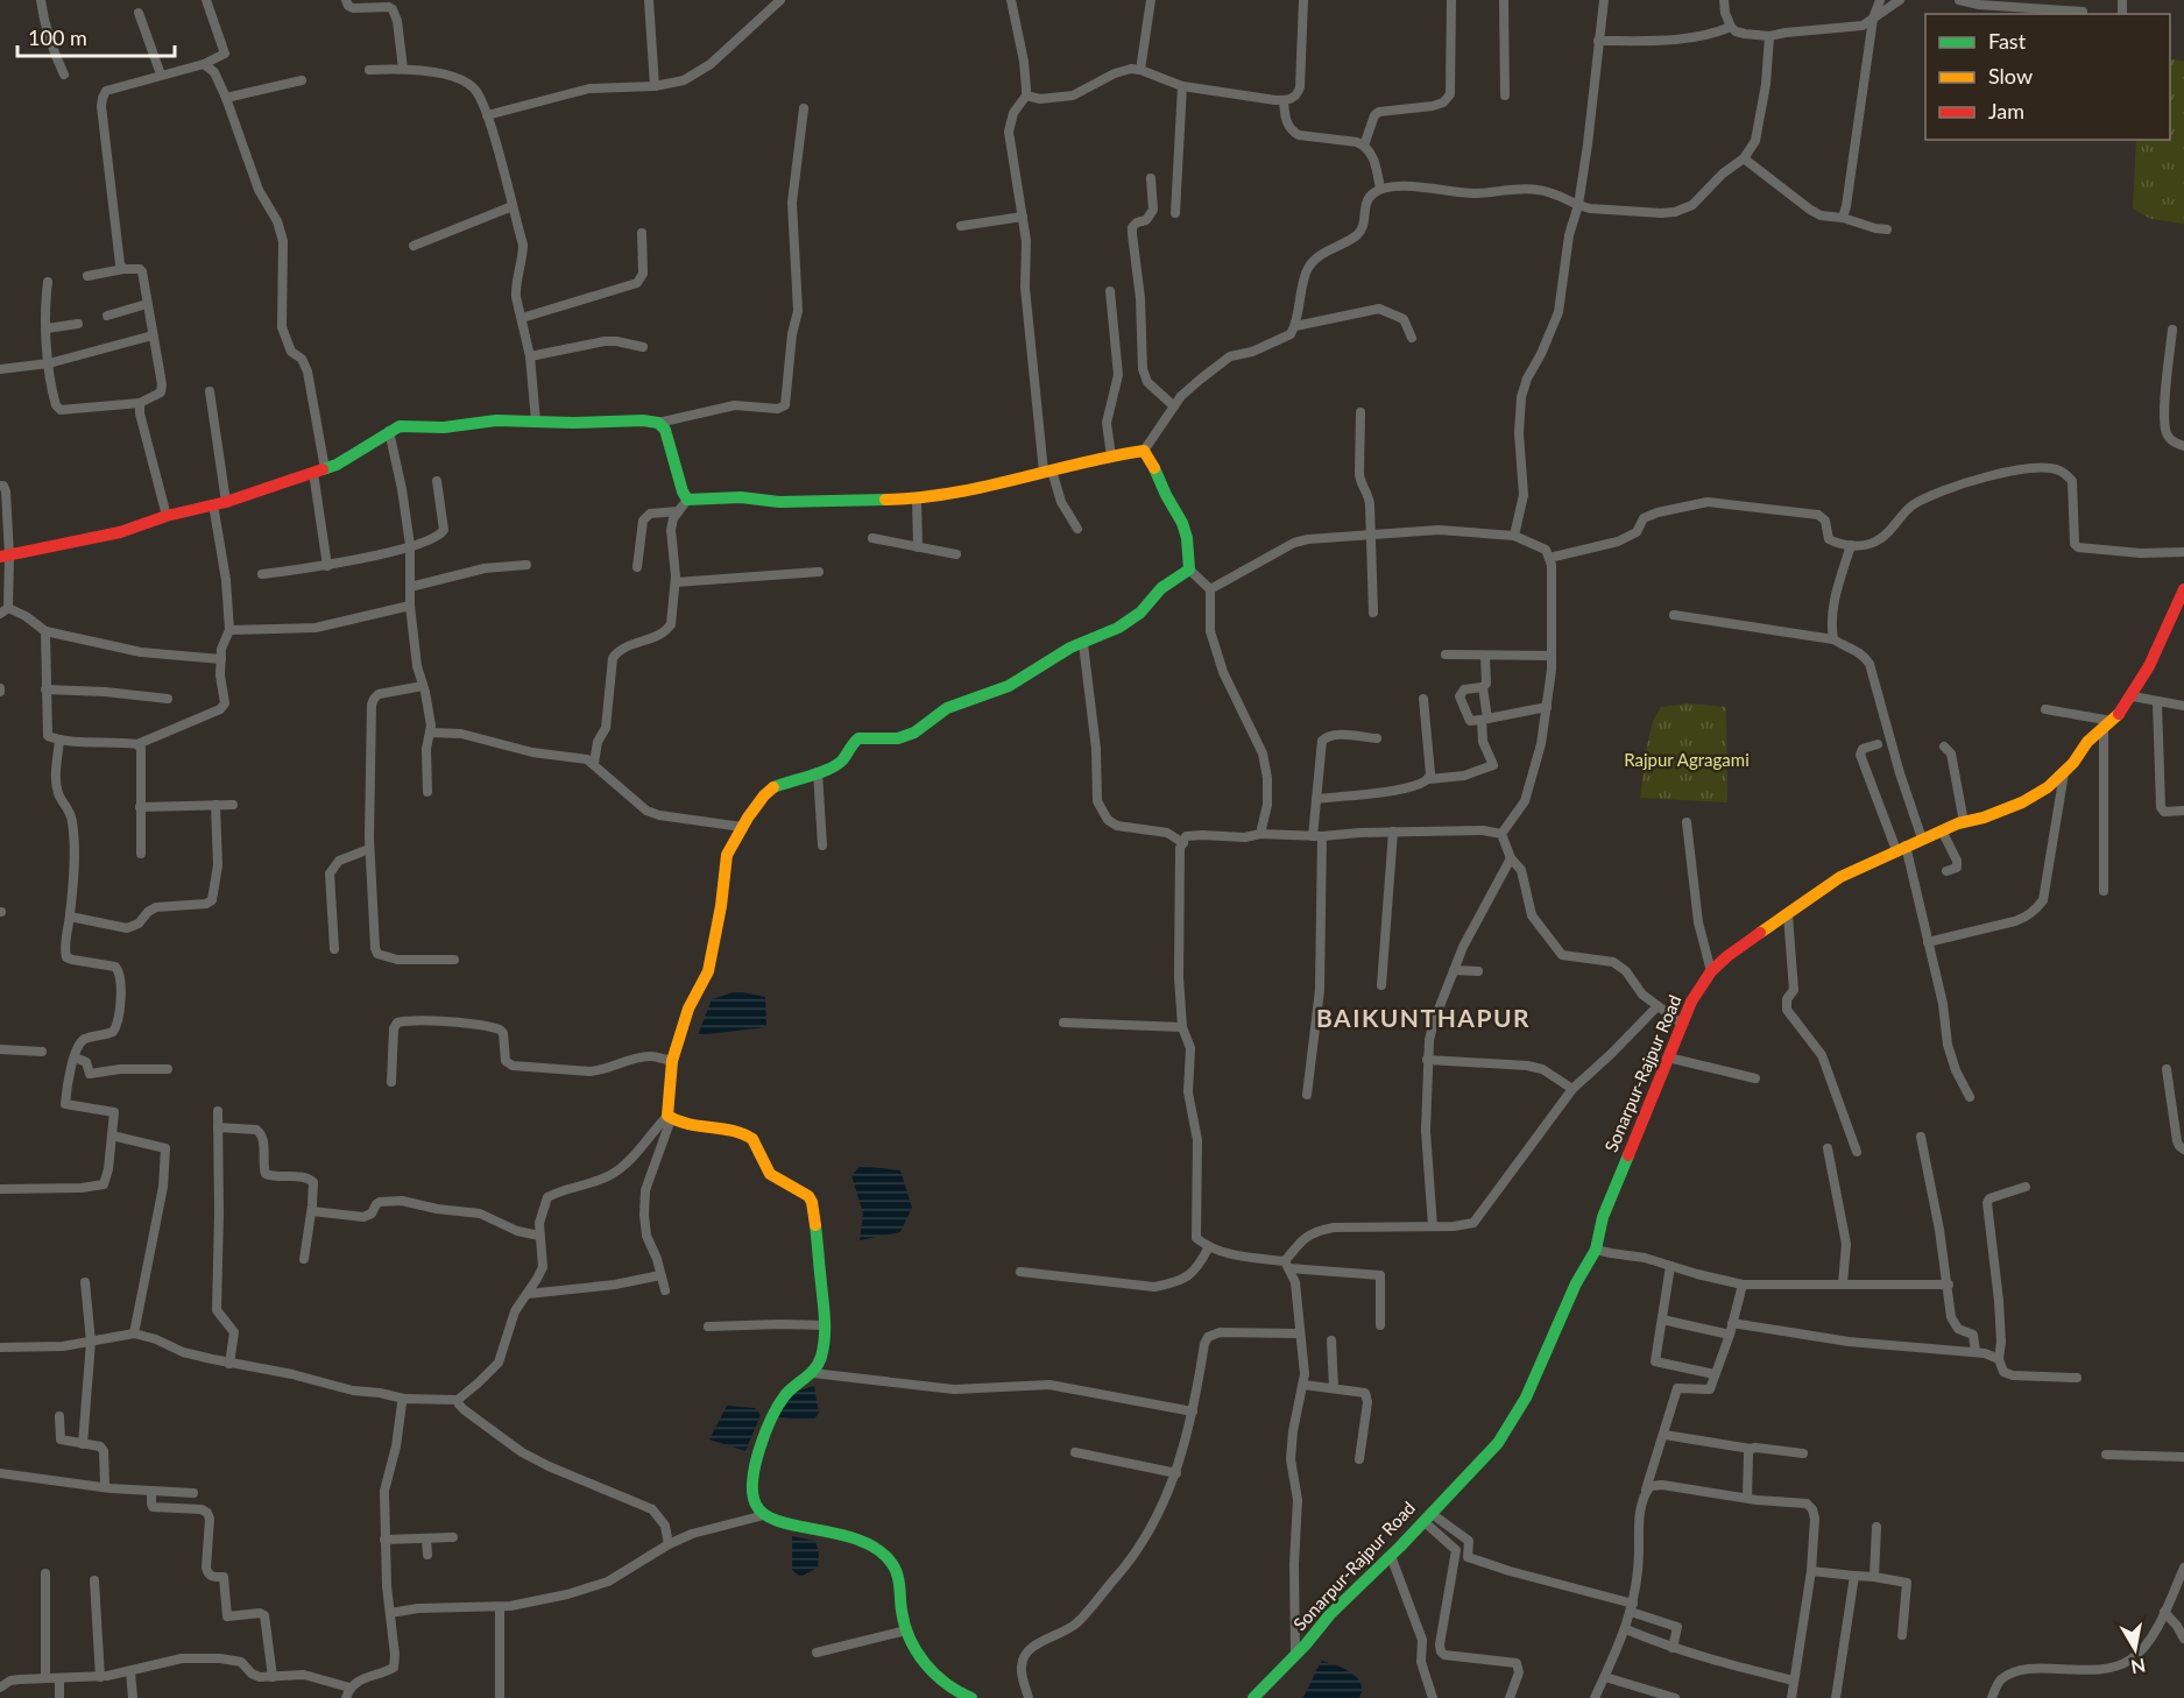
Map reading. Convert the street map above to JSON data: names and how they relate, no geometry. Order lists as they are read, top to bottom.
{
  "streets": {
    "street": ["Sonarpur-Rajpur Road"]
  },
  "districts": ["BAIKUNTHAPUR"],
  "parks": ["Rajpur Agragami"],
  "legend": ["Fast", "Slow", "Jam"],
  "scale_bar": "100 m",
  "north": "bottom"
}
